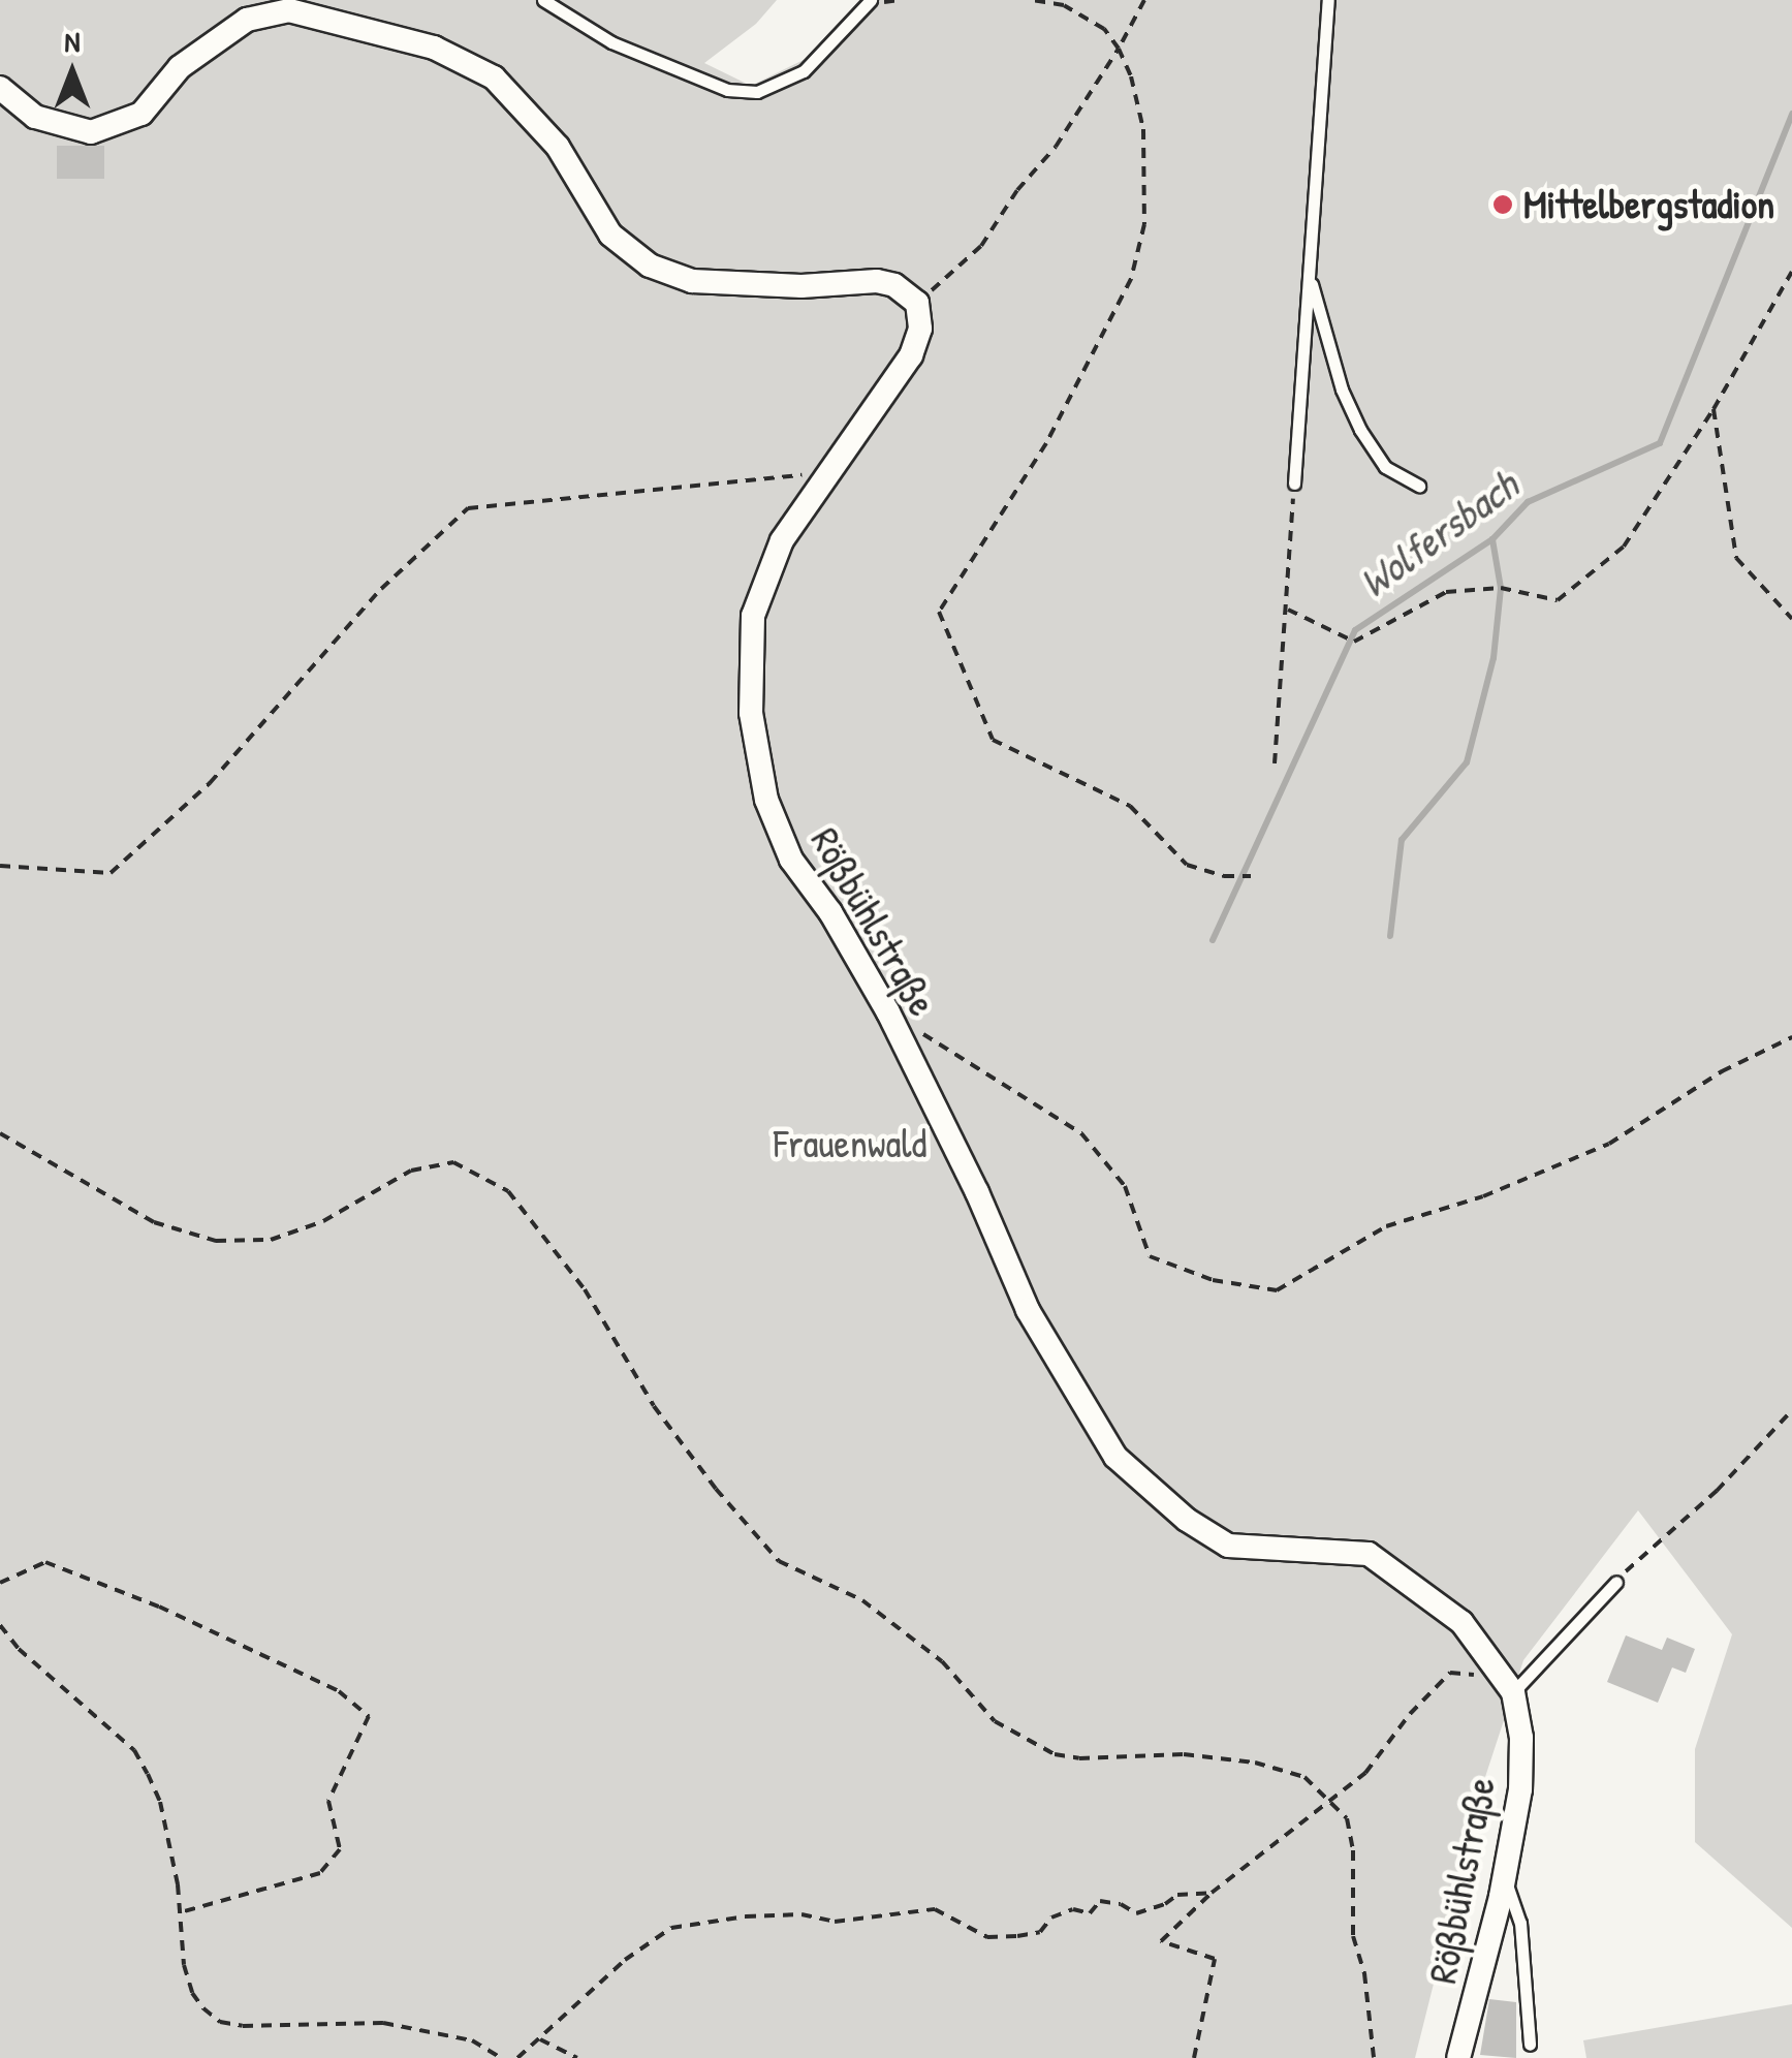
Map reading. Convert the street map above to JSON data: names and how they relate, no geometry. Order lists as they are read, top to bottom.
{
  "streets": {
    "street": ["Rößbühlstraße"]
  },
  "water": ["Wolfersbach"],
  "parks": ["Frauenwald"],
  "places": ["Mittelbergstadion"],
  "north": "top"
}
